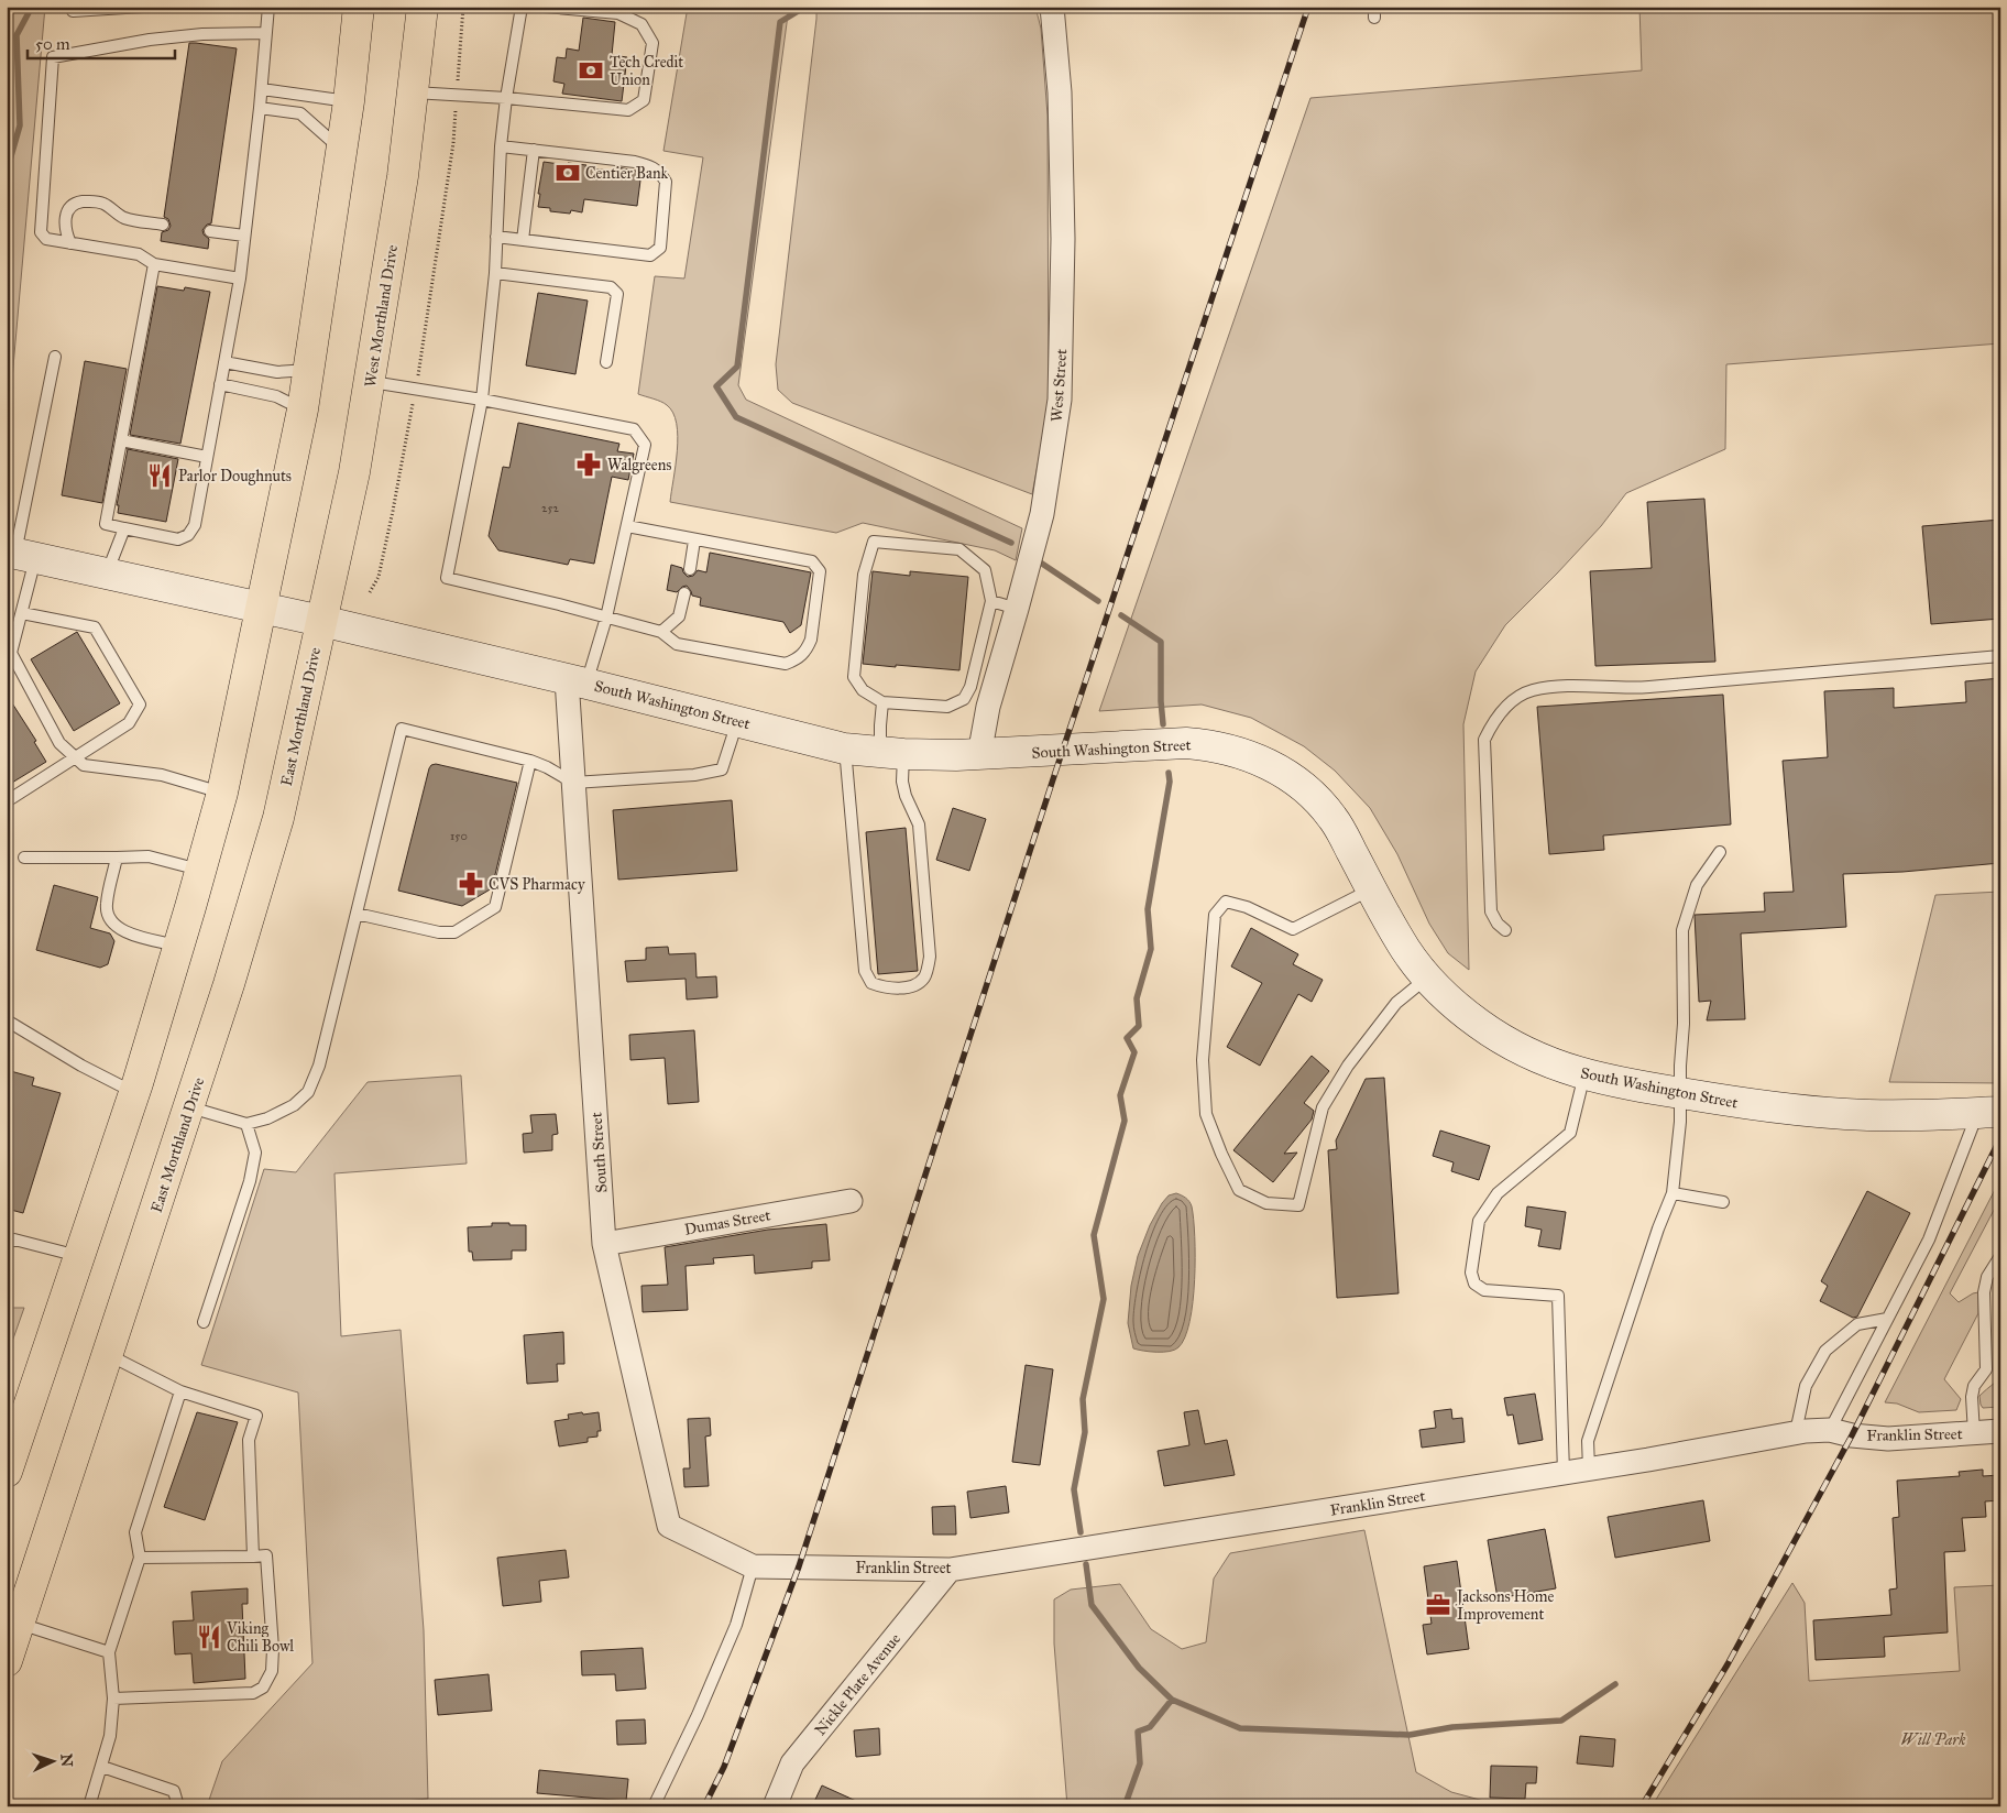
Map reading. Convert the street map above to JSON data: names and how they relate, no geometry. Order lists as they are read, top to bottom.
{
  "streets": {
    "highway": ["West Morthland Drive", "East Morthland Drive"],
    "main road": ["South Washington Street"],
    "street": [
      "West Street",
      "South Street",
      "Dumas Street",
      "Franklin Street",
      "Nickle Plate Avenue"
    ]
  },
  "crossings": [
    ["West Morthland Drive", "South Washington Street"],
    ["West Morthland Drive", "East Morthland Drive"],
    ["West Street", "South Washington Street"],
    ["South Washington Street", "East Morthland Drive"],
    ["South Washington Street", "South Street"],
    ["South Street", "Dumas Street"],
    ["South Street", "Franklin Street"],
    ["Franklin Street", "Nickle Plate Avenue"]
  ],
  "parks": ["Will Park"],
  "places": {
    "bank": ["Tech Credit Union", "Centier Bank"],
    "pharmacy": ["Walgreens", "CVS Pharmacy"],
    "restaurant": ["Parlor Doughnuts", "Viking Chili Bowl"],
    "office": ["Jacksons Home Improvement"]
  },
  "house_numbers": ["252", "150"],
  "scale_bar": "50 m",
  "north": "right"
}
